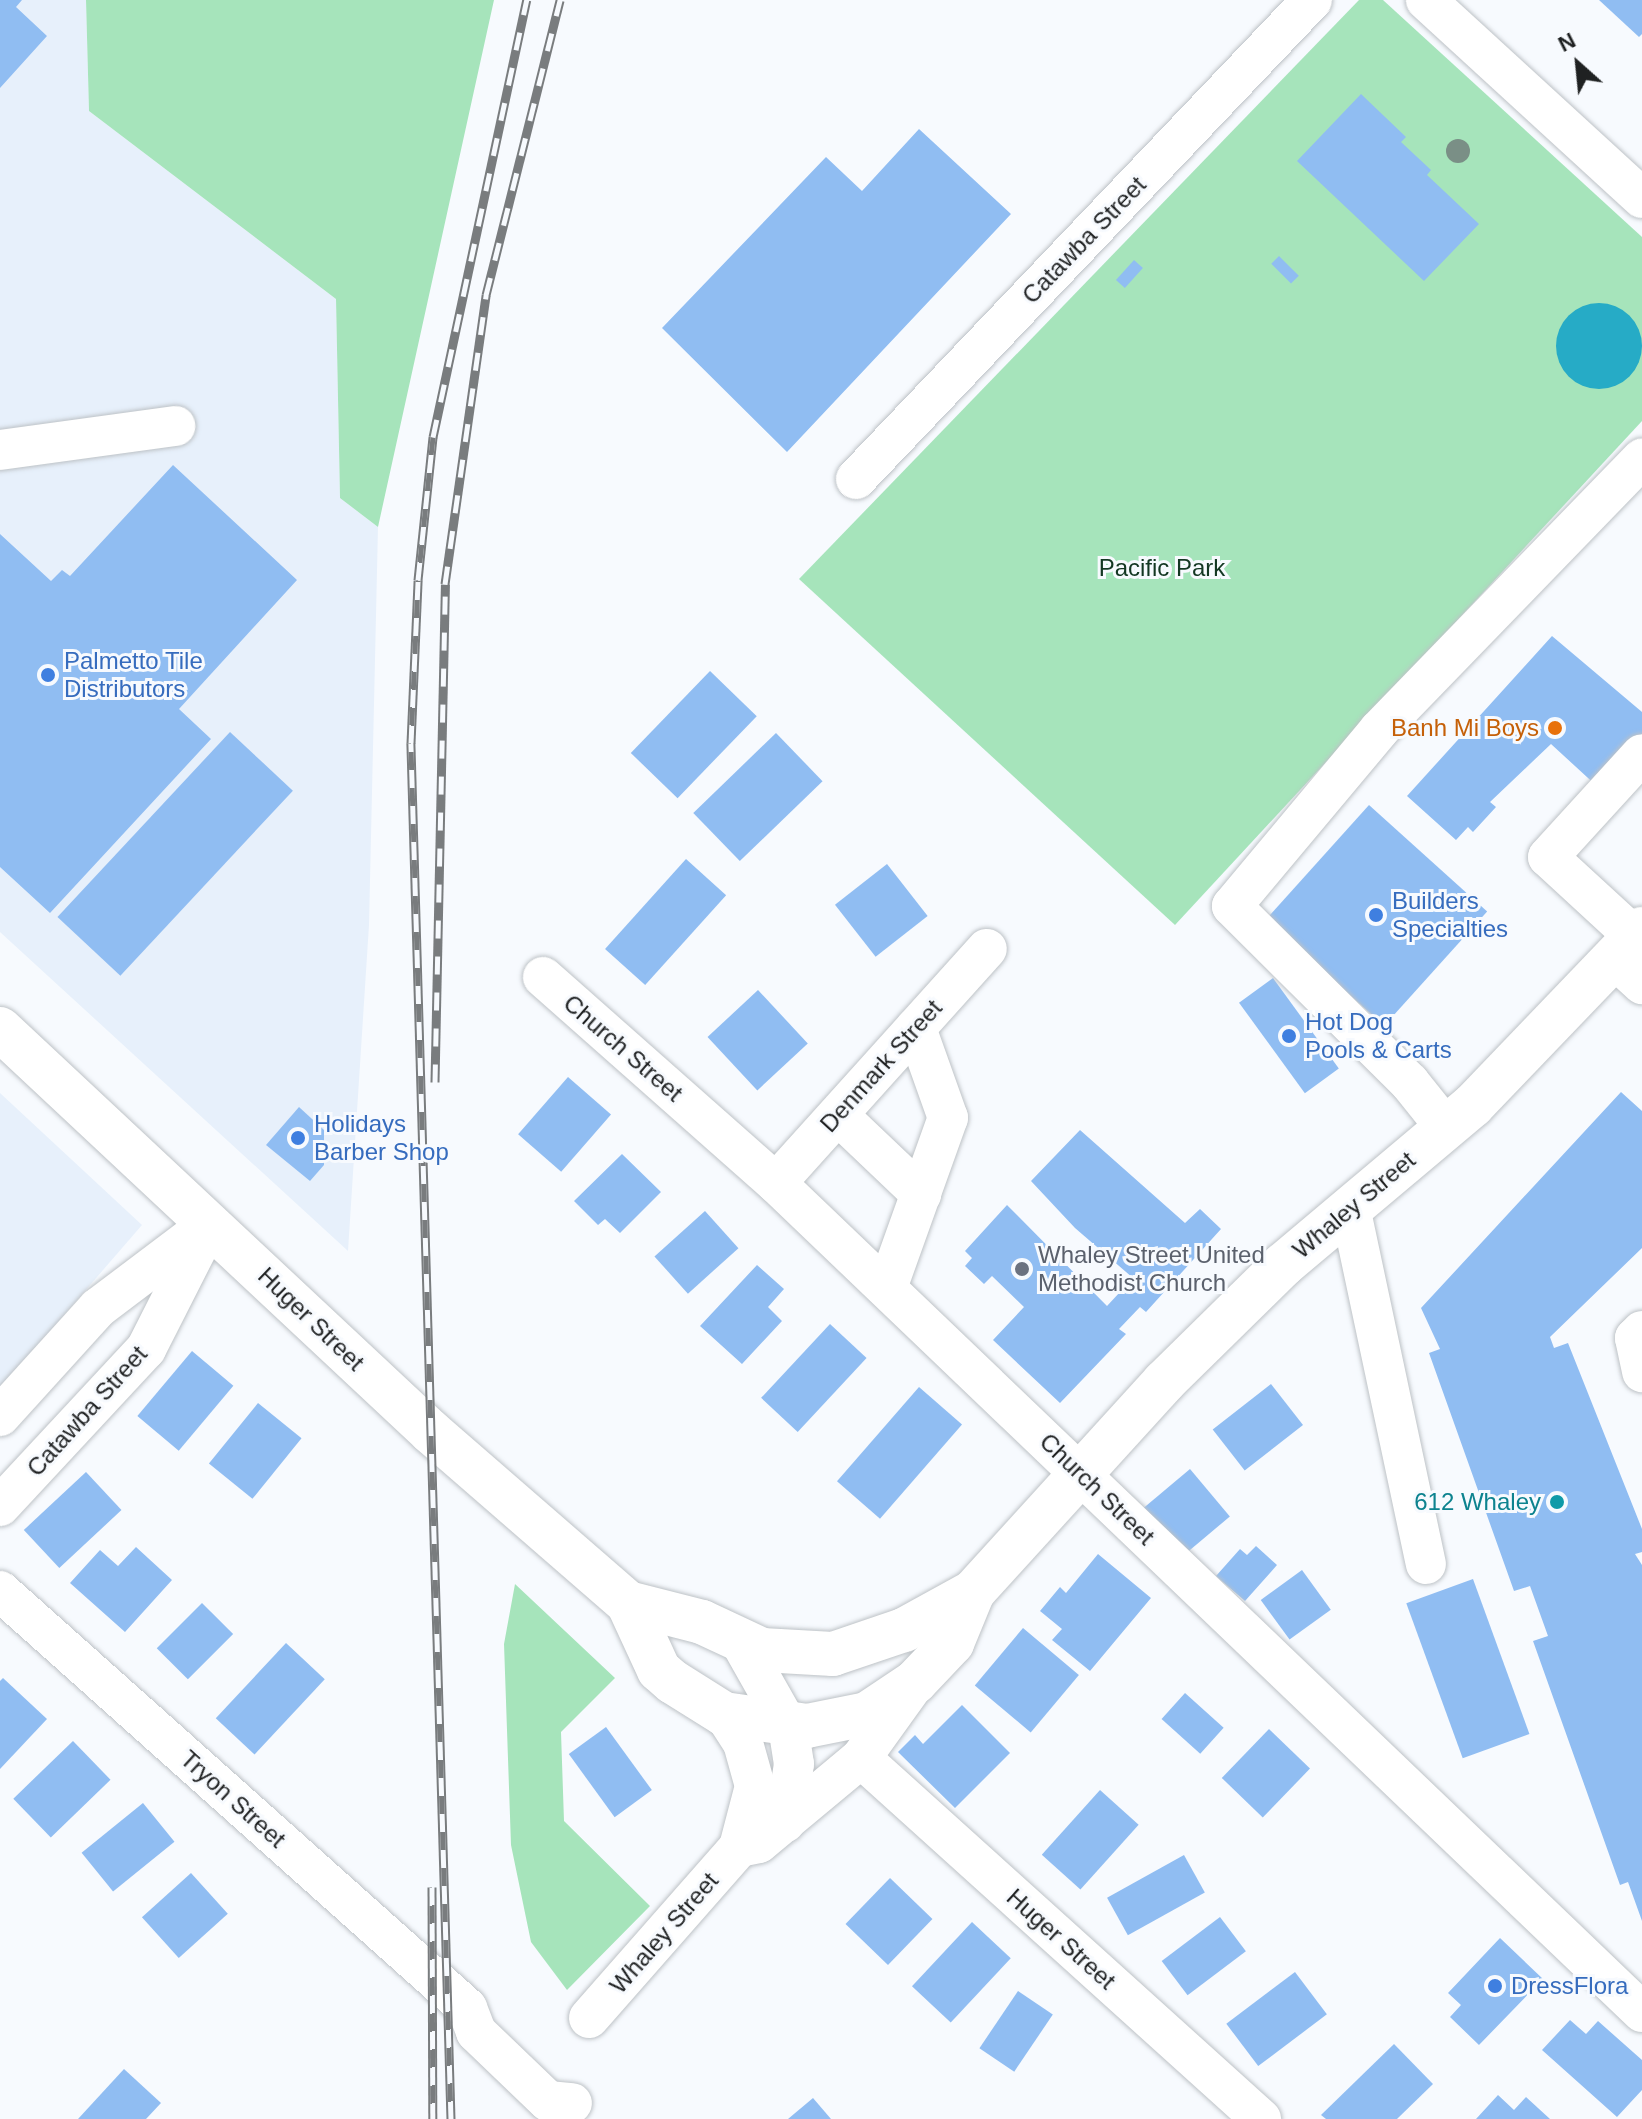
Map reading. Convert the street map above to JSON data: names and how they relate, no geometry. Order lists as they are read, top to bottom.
{
  "streets": {
    "main road": ["Whaley Street", "Huger Street"],
    "street": [
      "Catawba Street",
      "Church Street",
      "Denmark Street",
      "Tryon Street"
    ]
  },
  "crossings": [
    ["Catawba Street", "Huger Street"],
    ["Church Street", "Denmark Street"],
    ["Church Street", "Whaley Street"],
    ["Whaley Street", "Huger Street"]
  ],
  "parks": ["Pacific Park"],
  "places": [
    "Palmetto Tile Distributors",
    "Banh Mi Boys",
    "Builders Specialties",
    "Hot Dog Pools & Carts",
    "Holidays Barber Shop",
    "Whaley Street United Methodist Church",
    "612 Whaley",
    "DressFlora"
  ],
  "north": "top left"
}
